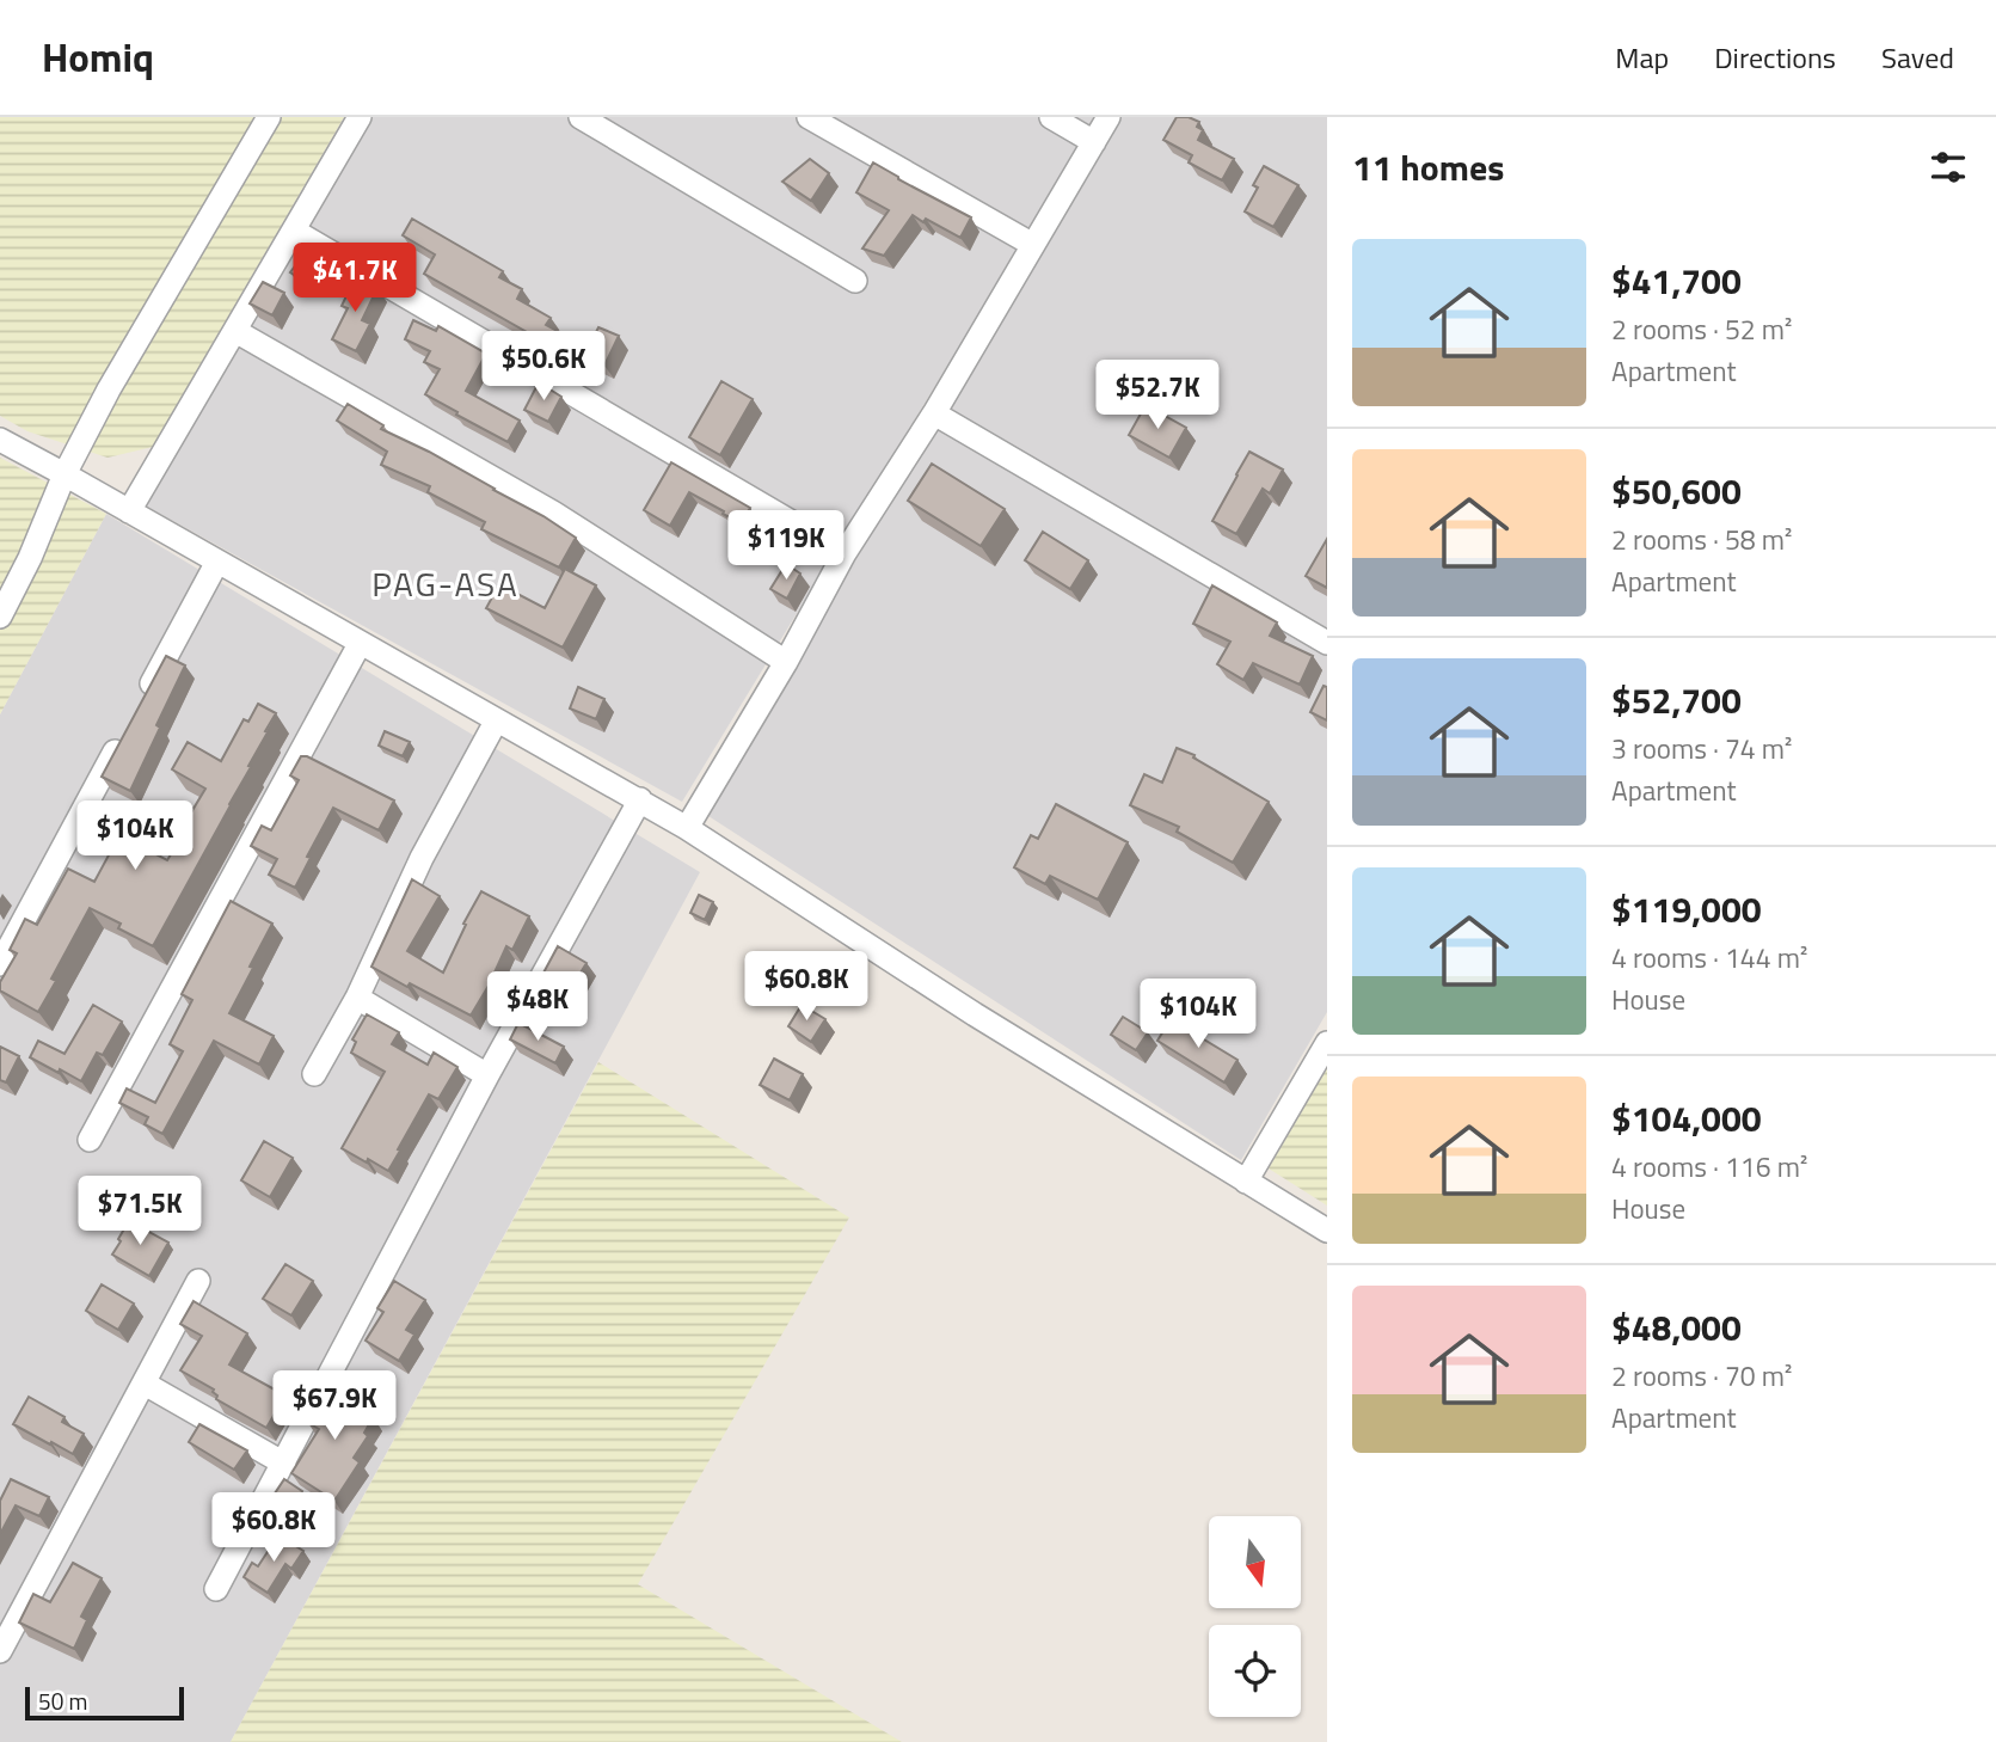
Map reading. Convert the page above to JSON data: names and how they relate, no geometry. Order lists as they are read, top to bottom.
{
  "districts": ["PAG-ASA"],
  "scale_bar": "50 m",
  "north": "bottom",
  "page": {
    "header": "Homiq",
    "nav": ["Map", "Directions", "Saved"],
    "heading": "11 homes",
    "list": [
      {
        "name": "$41,700",
        "note": "2 rooms · 52 m² · Apartment"
      },
      {
        "name": "$50,600",
        "note": "2 rooms · 58 m² · Apartment"
      },
      {
        "name": "$52,700",
        "note": "3 rooms · 74 m² · Apartment"
      },
      {
        "name": "$119,000",
        "note": "4 rooms · 144 m² · House"
      },
      {
        "name": "$104,000",
        "note": "4 rooms · 116 m² · House"
      },
      {
        "name": "$48,000",
        "note": "2 rooms · 70 m² · Apartment"
      }
    ],
    "price": [
      "$41.7K",
      "$50.6K",
      "$52.7K",
      "$119K",
      "$104K",
      "$60.8K",
      "$48K",
      "$104K",
      "$71.5K",
      "$67.9K",
      "$60.8K"
    ],
    "scale": "50 m"
  }
}
